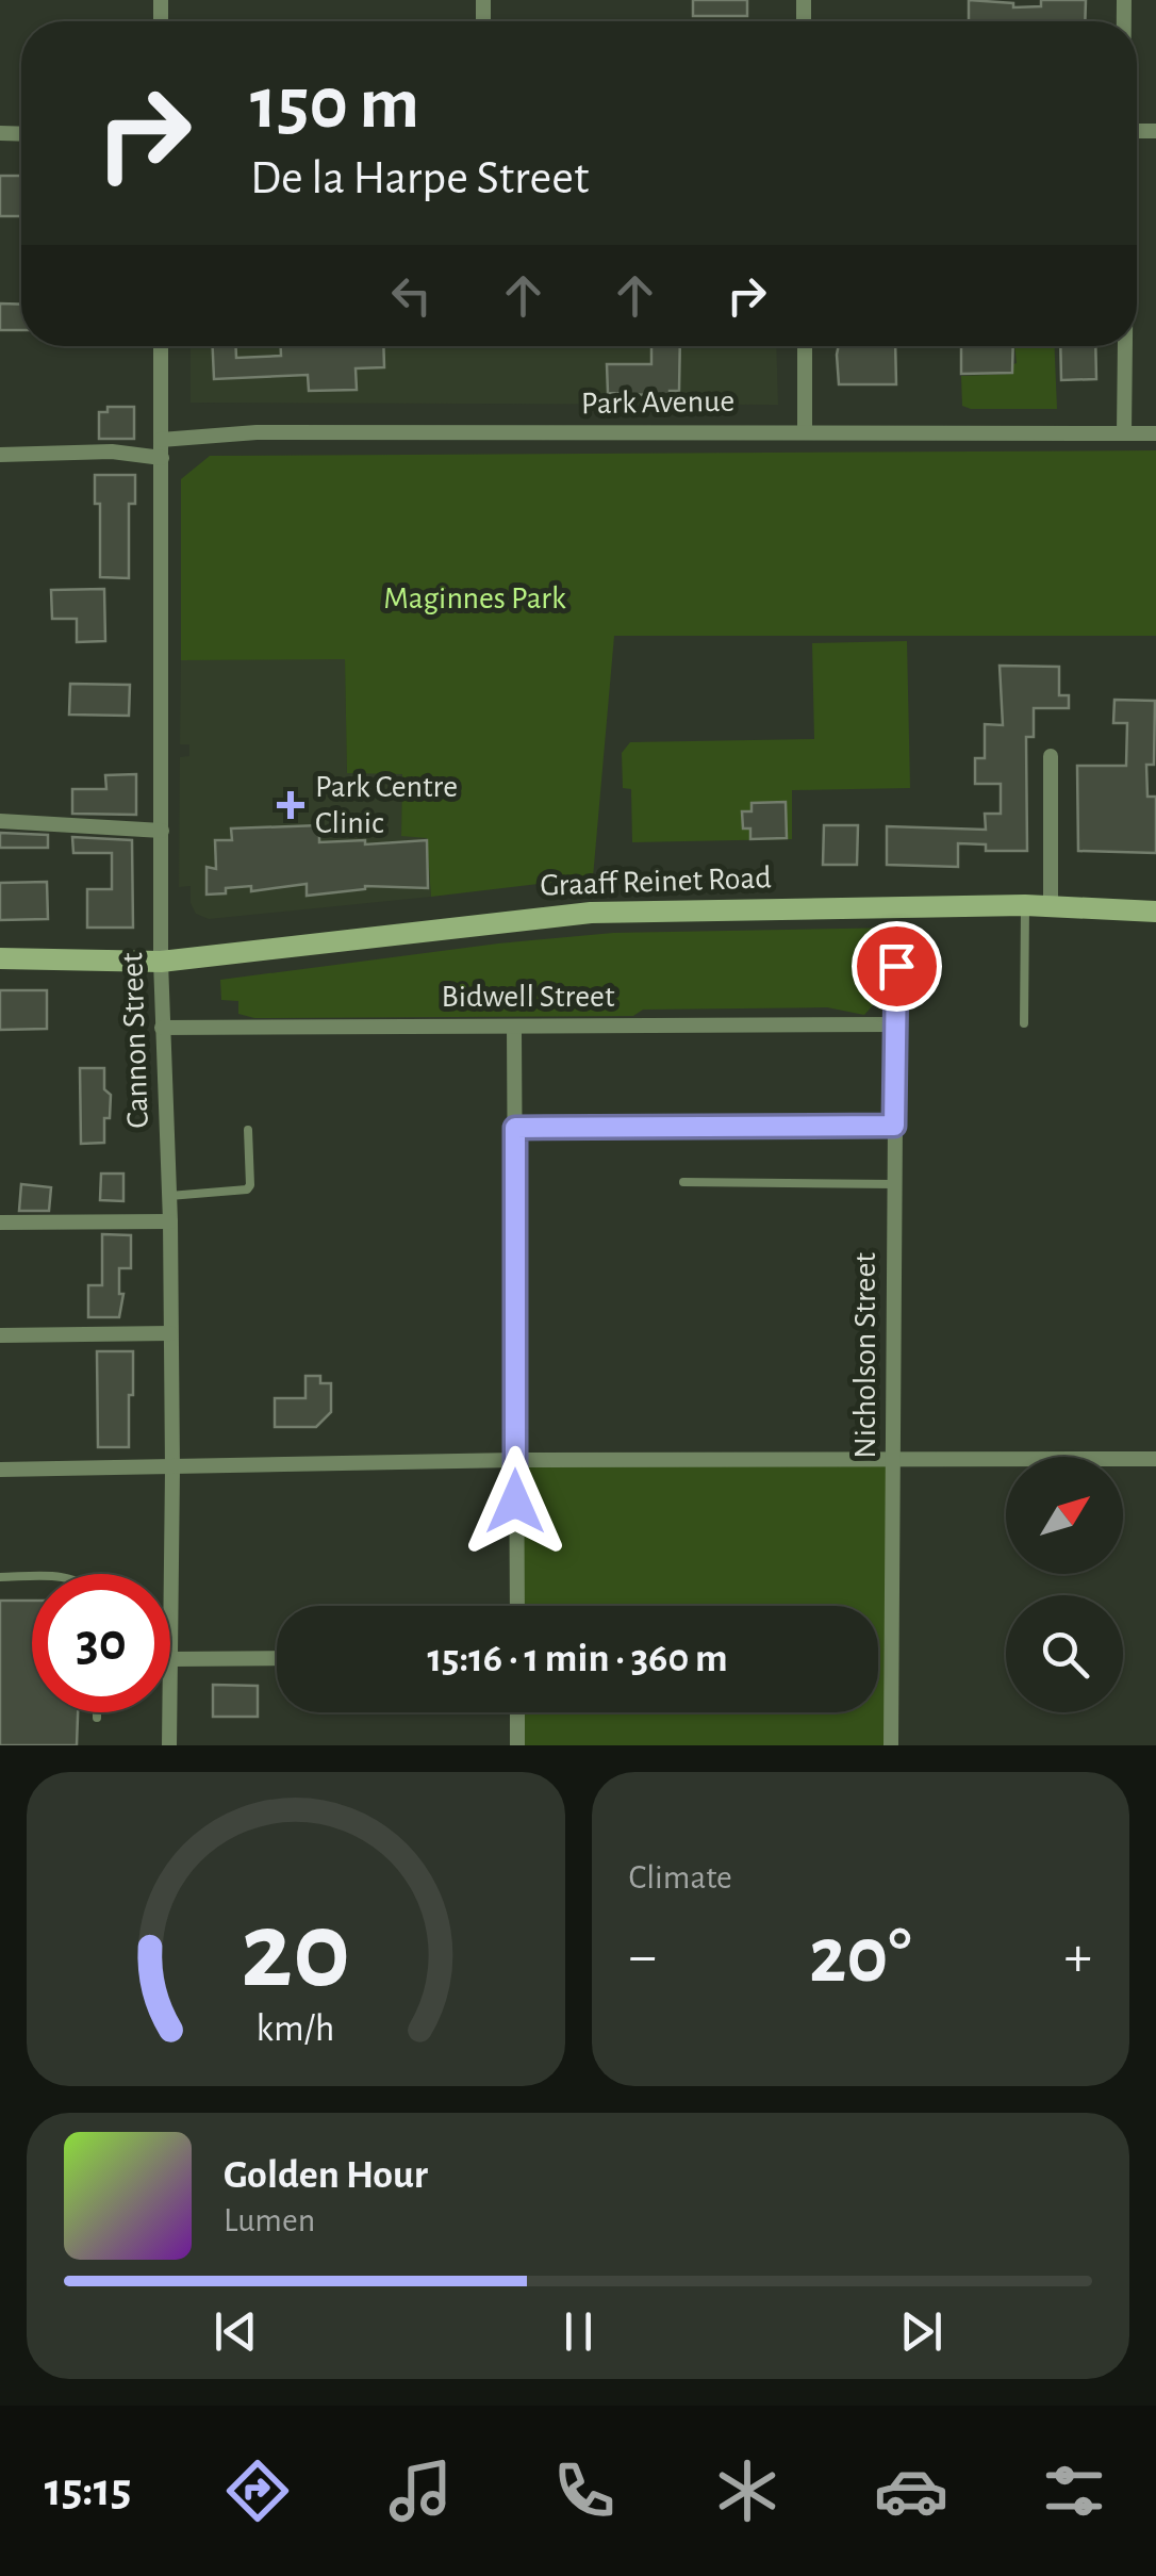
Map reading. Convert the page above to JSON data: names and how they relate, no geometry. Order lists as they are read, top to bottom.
{
  "streets": {
    "main road": ["Graaff Reinet Road"],
    "street": [
      "Park Avenue",
      "Bidwell Street",
      "Cannon Street",
      "Nicholson Street"
    ]
  },
  "crossings": [
    ["Park Avenue", "Cannon Street"],
    ["Graaff Reinet Road", "Cannon Street"],
    ["Bidwell Street", "Cannon Street"],
    ["Bidwell Street", "Nicholson Street"]
  ],
  "parks": ["Maginnes Park"],
  "places": {
    "health": ["Park Centre Clinic"]
  },
  "north": "top right",
  "page": {
    "turn": ["150 m", "De la Harpe Street"],
    "limit": "30",
    "trip": "15:16 · 1 min · 360 m",
    "tile": "Climate",
    "heat": ["−", "20°", "+"],
    "song": ["Golden Hour", "Lumen"],
    "tabs": "15:15",
    "gauge": ["20", "km/h"]
  }
}
